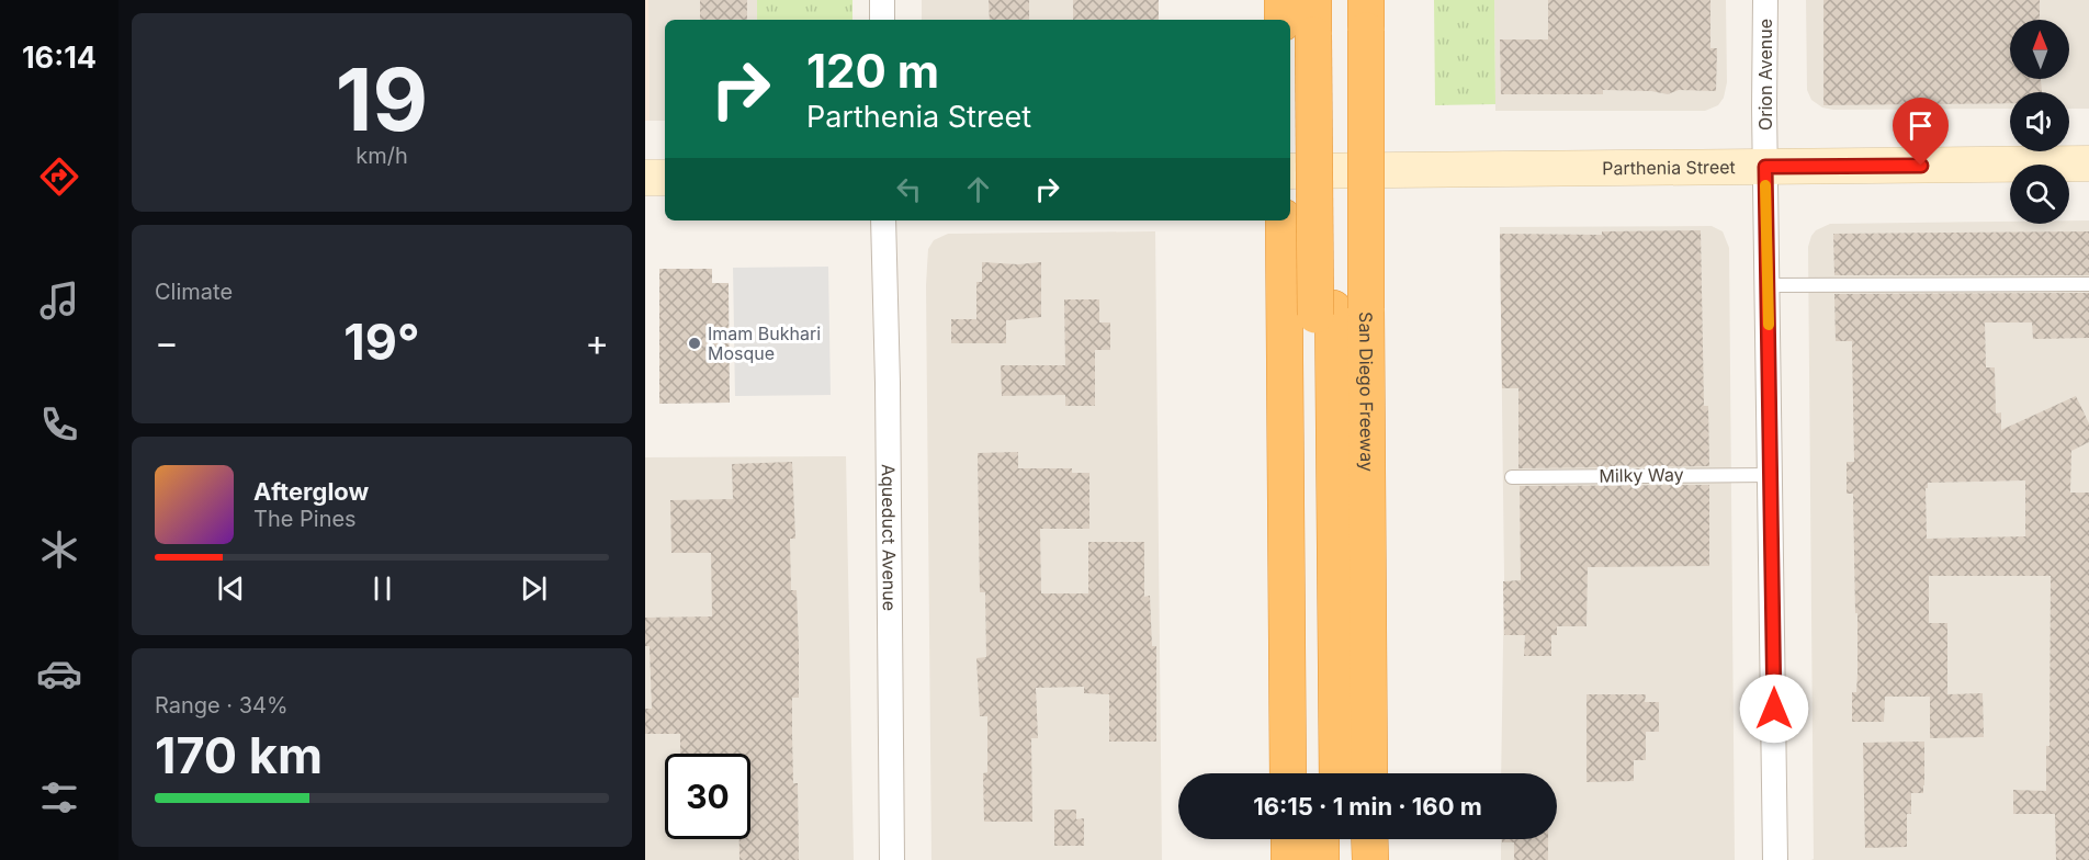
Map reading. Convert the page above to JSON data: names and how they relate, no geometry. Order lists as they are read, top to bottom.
{
  "streets": {
    "highway": ["San Diego Freeway"],
    "main road": ["Parthenia Street"],
    "street": ["Orion Avenue", "Aqueduct Avenue"],
    "lane": ["Milky Way"]
  },
  "crossings": [
    ["Orion Avenue", "Parthenia Street"],
    ["Orion Avenue", "Milky Way"]
  ],
  "places": ["Imam Bukhari Mosque"],
  "north": "top",
  "page": {
    "tabs": "16:14",
    "tile": [
      ["19", "km/h"],
      "Climate",
      ["Range · 34%", "170 km"]
    ],
    "turn": ["120 m", "Parthenia Street"],
    "heat": ["−", "19°", "+"],
    "song": ["Afterglow", "The Pines"],
    "limit": "30",
    "trip": "16:15 · 1 min · 160 m"
  }
}
